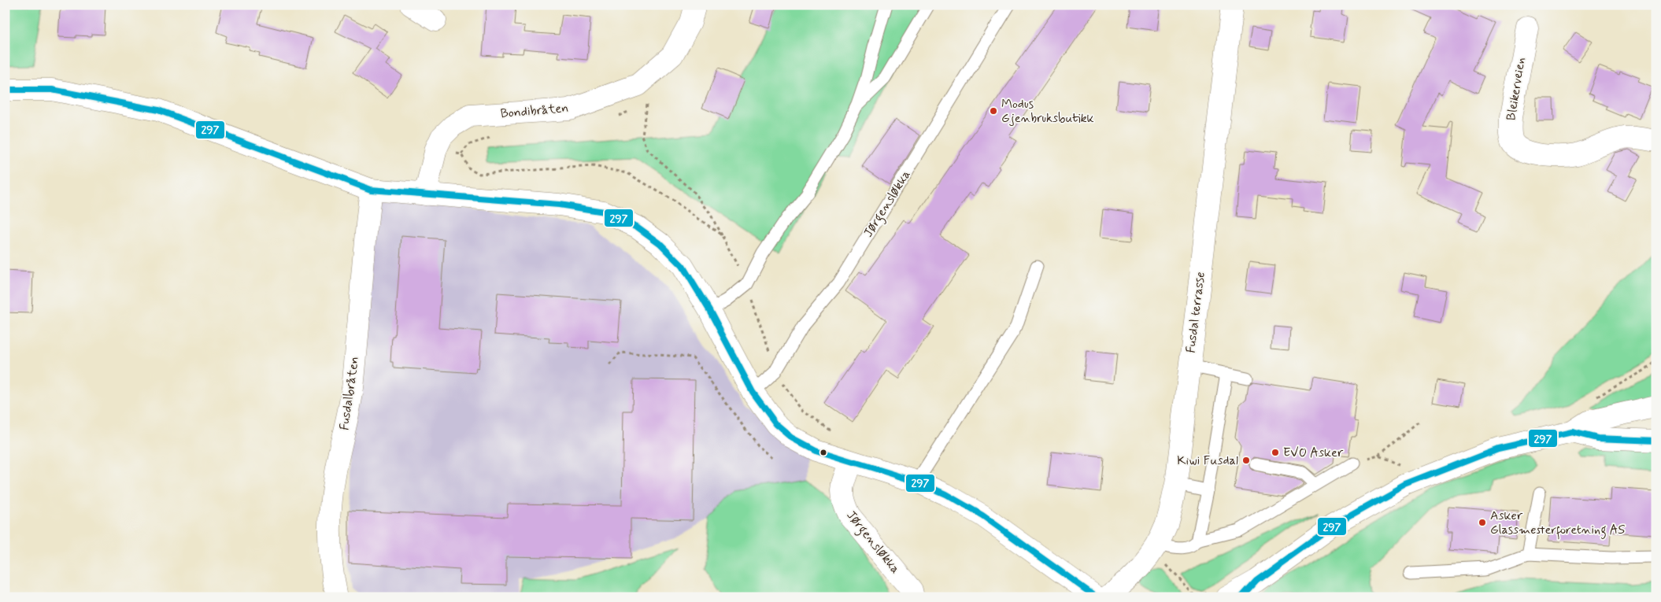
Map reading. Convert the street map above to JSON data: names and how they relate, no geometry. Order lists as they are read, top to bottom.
{
  "streets": {
    "street": [
      "Bleikerveien",
      "Bondibråten",
      "Jørgensløkka",
      "Fusdal terrasse",
      "Fusdalbråten"
    ]
  },
  "places": [
    "Modus Gjenbruksbutikk",
    "EVO Asker",
    "Kiwi Fusdal",
    "Asker Glassmesterforetning AS"
  ],
  "lines": ["transit line 297"]
}
